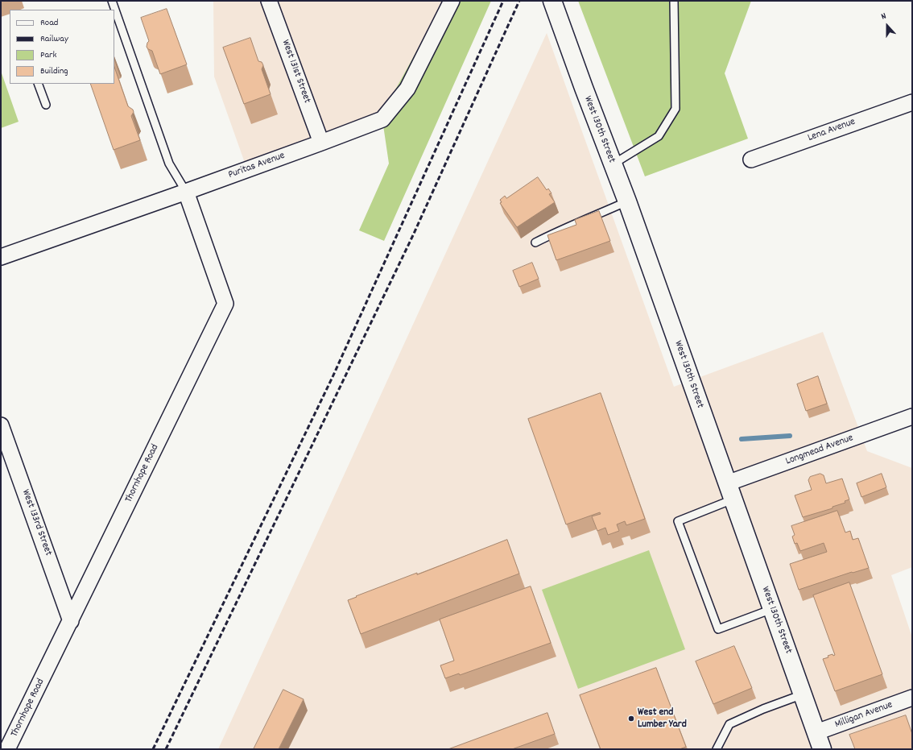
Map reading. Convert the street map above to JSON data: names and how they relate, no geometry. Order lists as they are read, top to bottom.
{
  "streets": {
    "main road": ["West 130th Street"],
    "street": [
      "West 131st Street",
      "Lena Avenue",
      "Puritas Avenue",
      "Longmead Avenue",
      "Thornhope Road",
      "West 133rd Street",
      "Milligan Avenue"
    ]
  },
  "crossings": [
    ["West 131st Street", "Puritas Avenue"],
    ["West 130th Street", "Longmead Avenue"],
    ["West 130th Street", "Milligan Avenue"],
    ["Puritas Avenue", "Thornhope Road"],
    ["Thornhope Road", "West 133rd Street"]
  ],
  "places": ["West end Lumber Yard"],
  "legend": [
    "Road",
    "Railway",
    "Park",
    "Building"
  ],
  "north": "top"
}
